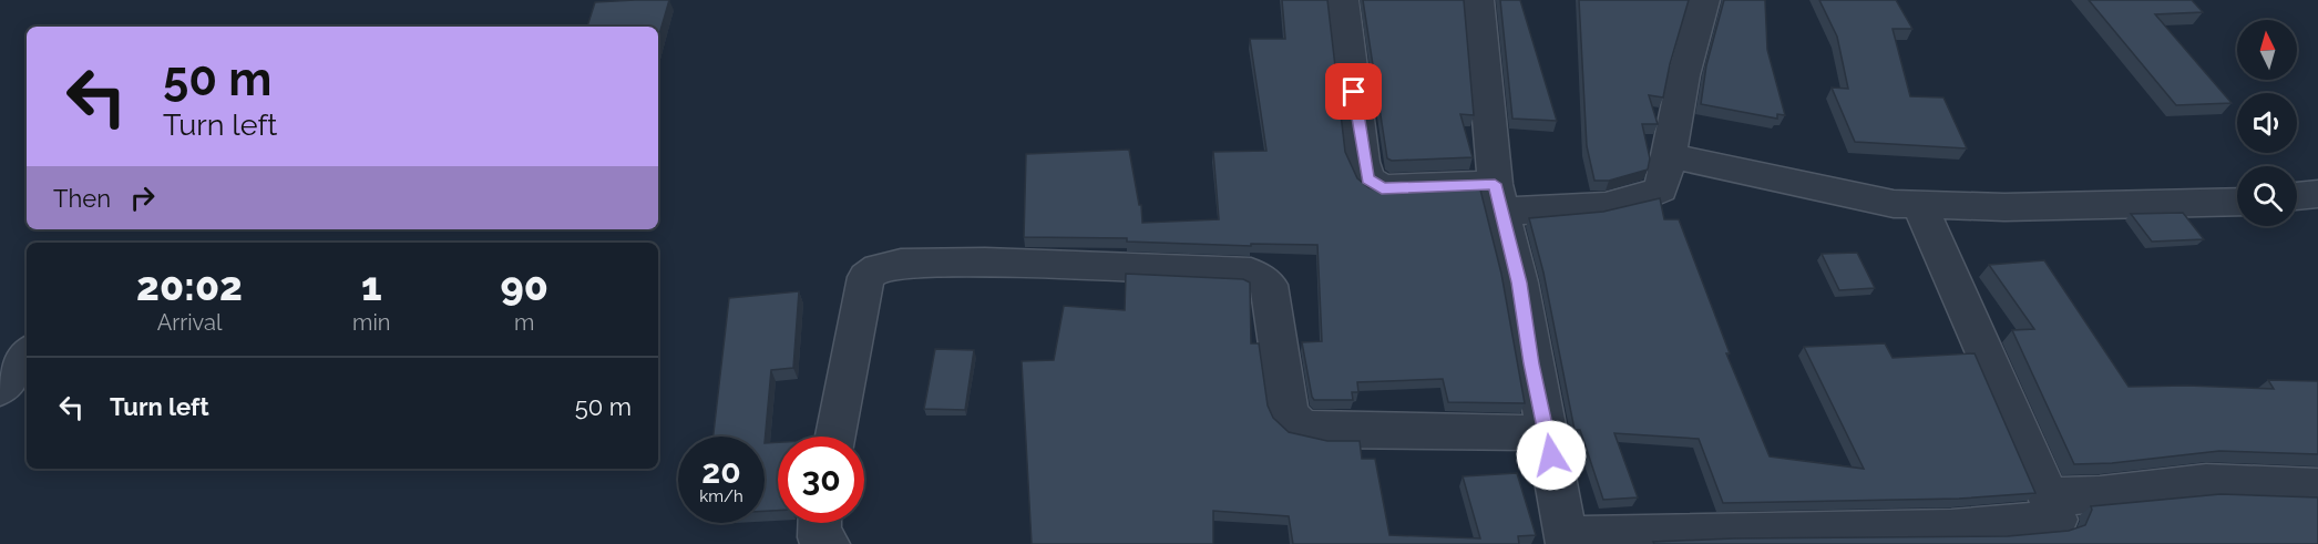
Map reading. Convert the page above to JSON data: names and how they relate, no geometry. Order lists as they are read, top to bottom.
{
  "north": "top",
  "page": {
    "turn": ["50 m", "Turn left"],
    "then": "Then",
    "eta": [
      "20:02",
      "Arrival",
      "1",
      "min",
      "90",
      "m"
    ],
    "list": [
      {
        "name": "Turn left",
        "value": "50 m"
      }
    ],
    "speed": "20 km/h",
    "limit": "30"
  }
}
